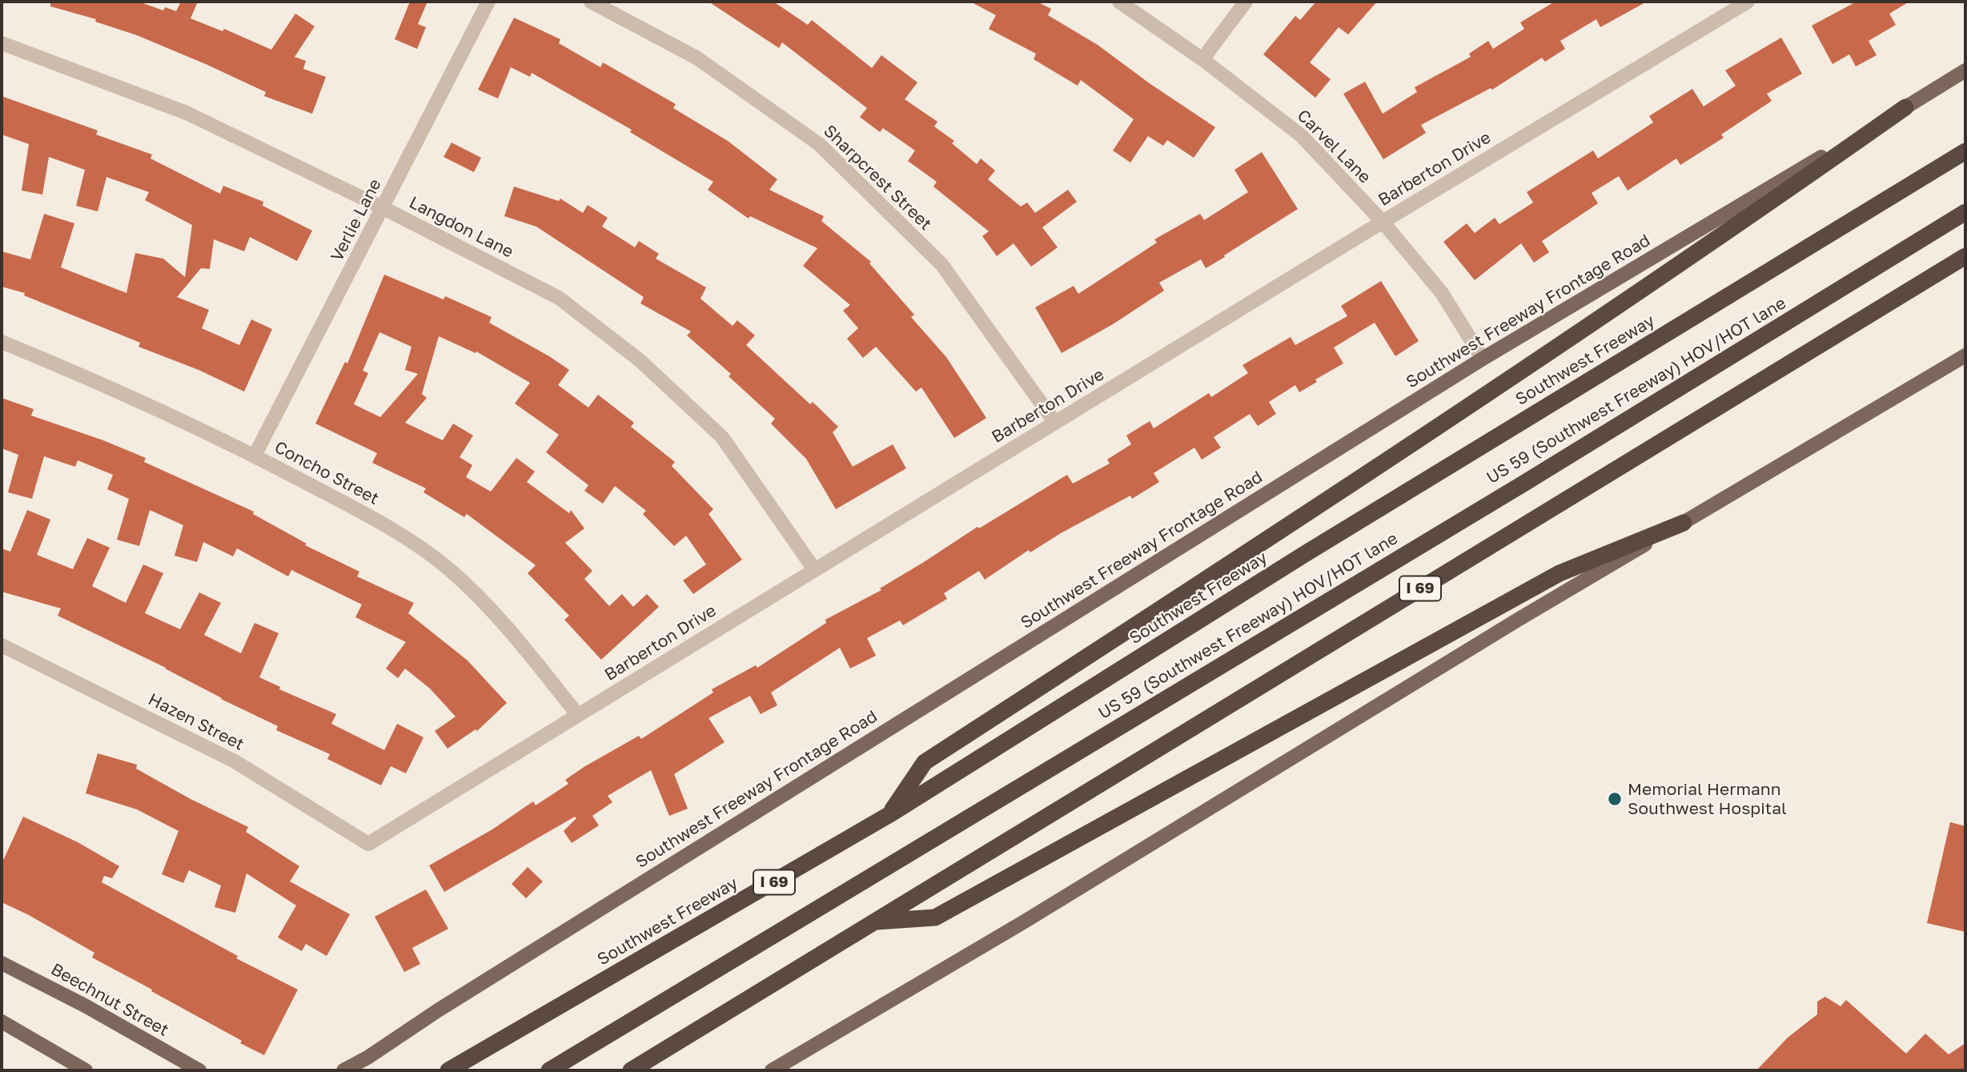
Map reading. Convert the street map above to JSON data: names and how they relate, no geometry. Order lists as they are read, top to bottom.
{
  "streets": {
    "highway": ["Southwest Freeway", "US 59 (Southwest Freeway) HOV/HOT lane", "I 69"],
    "main road": ["Southwest Freeway Frontage Road", "Beechnut Street"],
    "street": [
      "Carvel Lane",
      "Barberton Drive",
      "Sharpcrest Street",
      "Verlie Lane",
      "Langdon Lane",
      "Concho Street",
      "Hazen Street"
    ]
  },
  "crossings": [
    ["Carvel Lane", "Barberton Drive"],
    ["Carvel Lane", "Southwest Freeway Frontage Road"],
    ["Barberton Drive", "Sharpcrest Street"],
    ["Barberton Drive", "Langdon Lane"],
    ["Barberton Drive", "Concho Street"],
    ["Barberton Drive", "Hazen Street"],
    ["Verlie Lane", "Langdon Lane"],
    ["Verlie Lane", "Concho Street"]
  ],
  "places": ["Memorial Hermann Southwest Hospital"]
}
